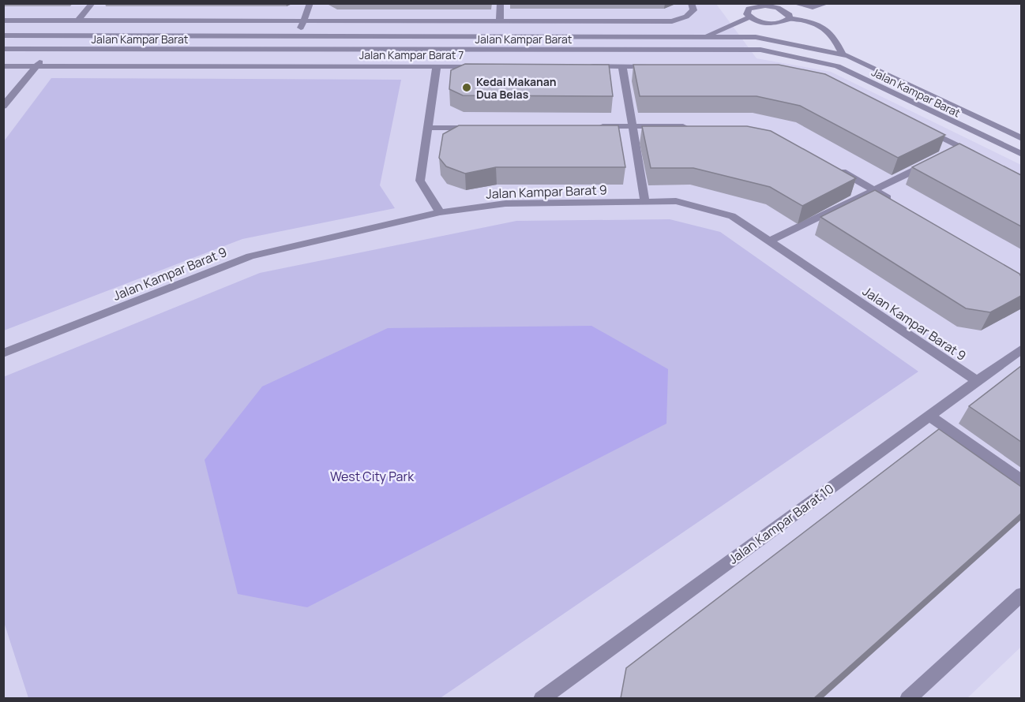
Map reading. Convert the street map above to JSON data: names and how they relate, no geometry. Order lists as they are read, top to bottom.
{
  "streets": {
    "street": [
      "Jalan Kampar Barat",
      "Jalan Kampar Barat 7",
      "Jalan Kampar Barat 9",
      "Jalan Kampar Barat 10"
    ]
  },
  "crossings": [
    ["Jalan Kampar Barat 9", "Jalan Kampar Barat 10"]
  ],
  "parks": ["West City Park"],
  "places": ["Kedai Makanan Dua Belas"]
}
